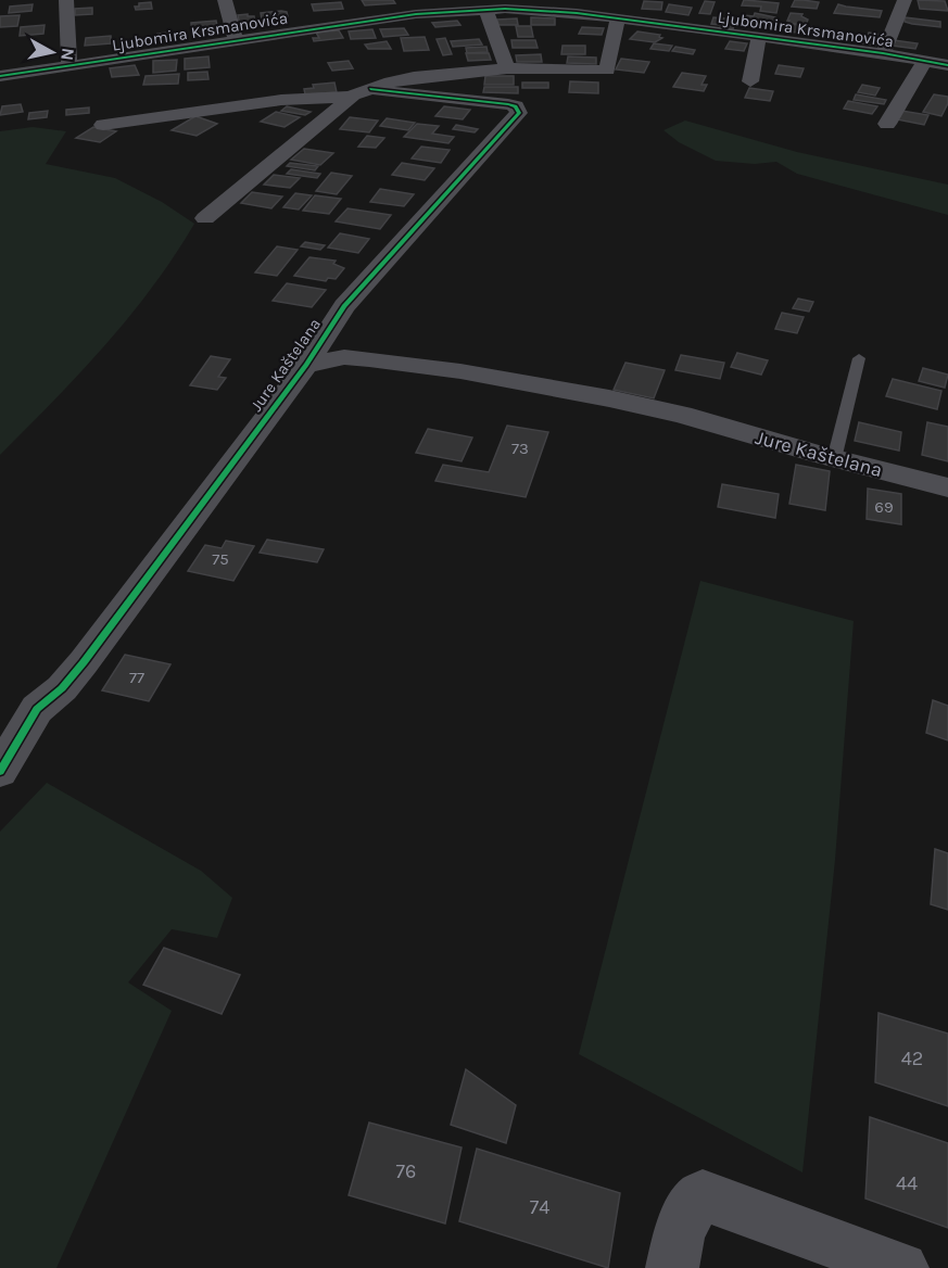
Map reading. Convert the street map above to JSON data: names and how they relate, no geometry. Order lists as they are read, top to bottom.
{
  "streets": {
    "street": ["Ljubomira Krsmanovića", "Jure Kaštelana"]
  },
  "house_numbers": [
    "73",
    "69",
    "75",
    "77",
    "42",
    "76",
    "44",
    "74"
  ],
  "north": "right"
}
